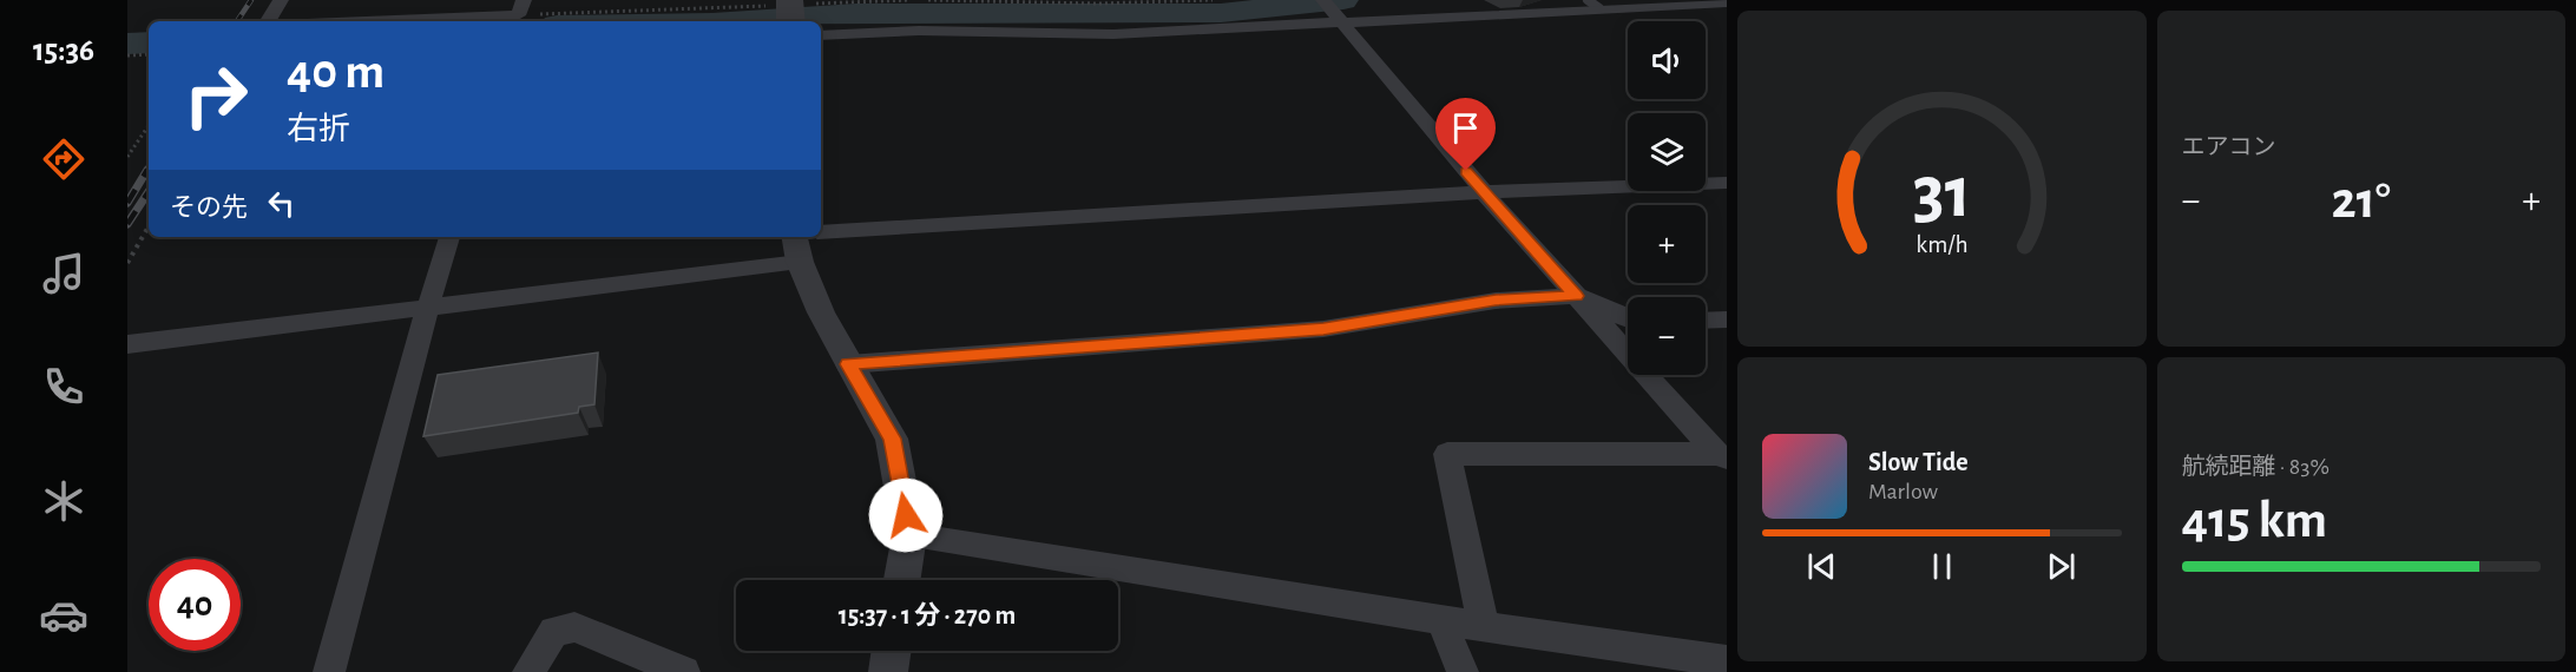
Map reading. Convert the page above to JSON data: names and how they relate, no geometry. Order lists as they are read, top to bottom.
{
  "page": {
    "tabs": "15:36",
    "tile": [
      "エアコン",
      ["航続距離 · 83%", "415 km"]
    ],
    "map_buttons": ["+", "−"],
    "turn": ["40 m", "右折"],
    "then": "その先",
    "heat": ["−", "21°", "+"],
    "song": ["Slow Tide", "Marlow"],
    "limit": "40",
    "trip": "15:37 · 1 分 · 270 m",
    "gauge": ["31", "km/h"]
  }
}
